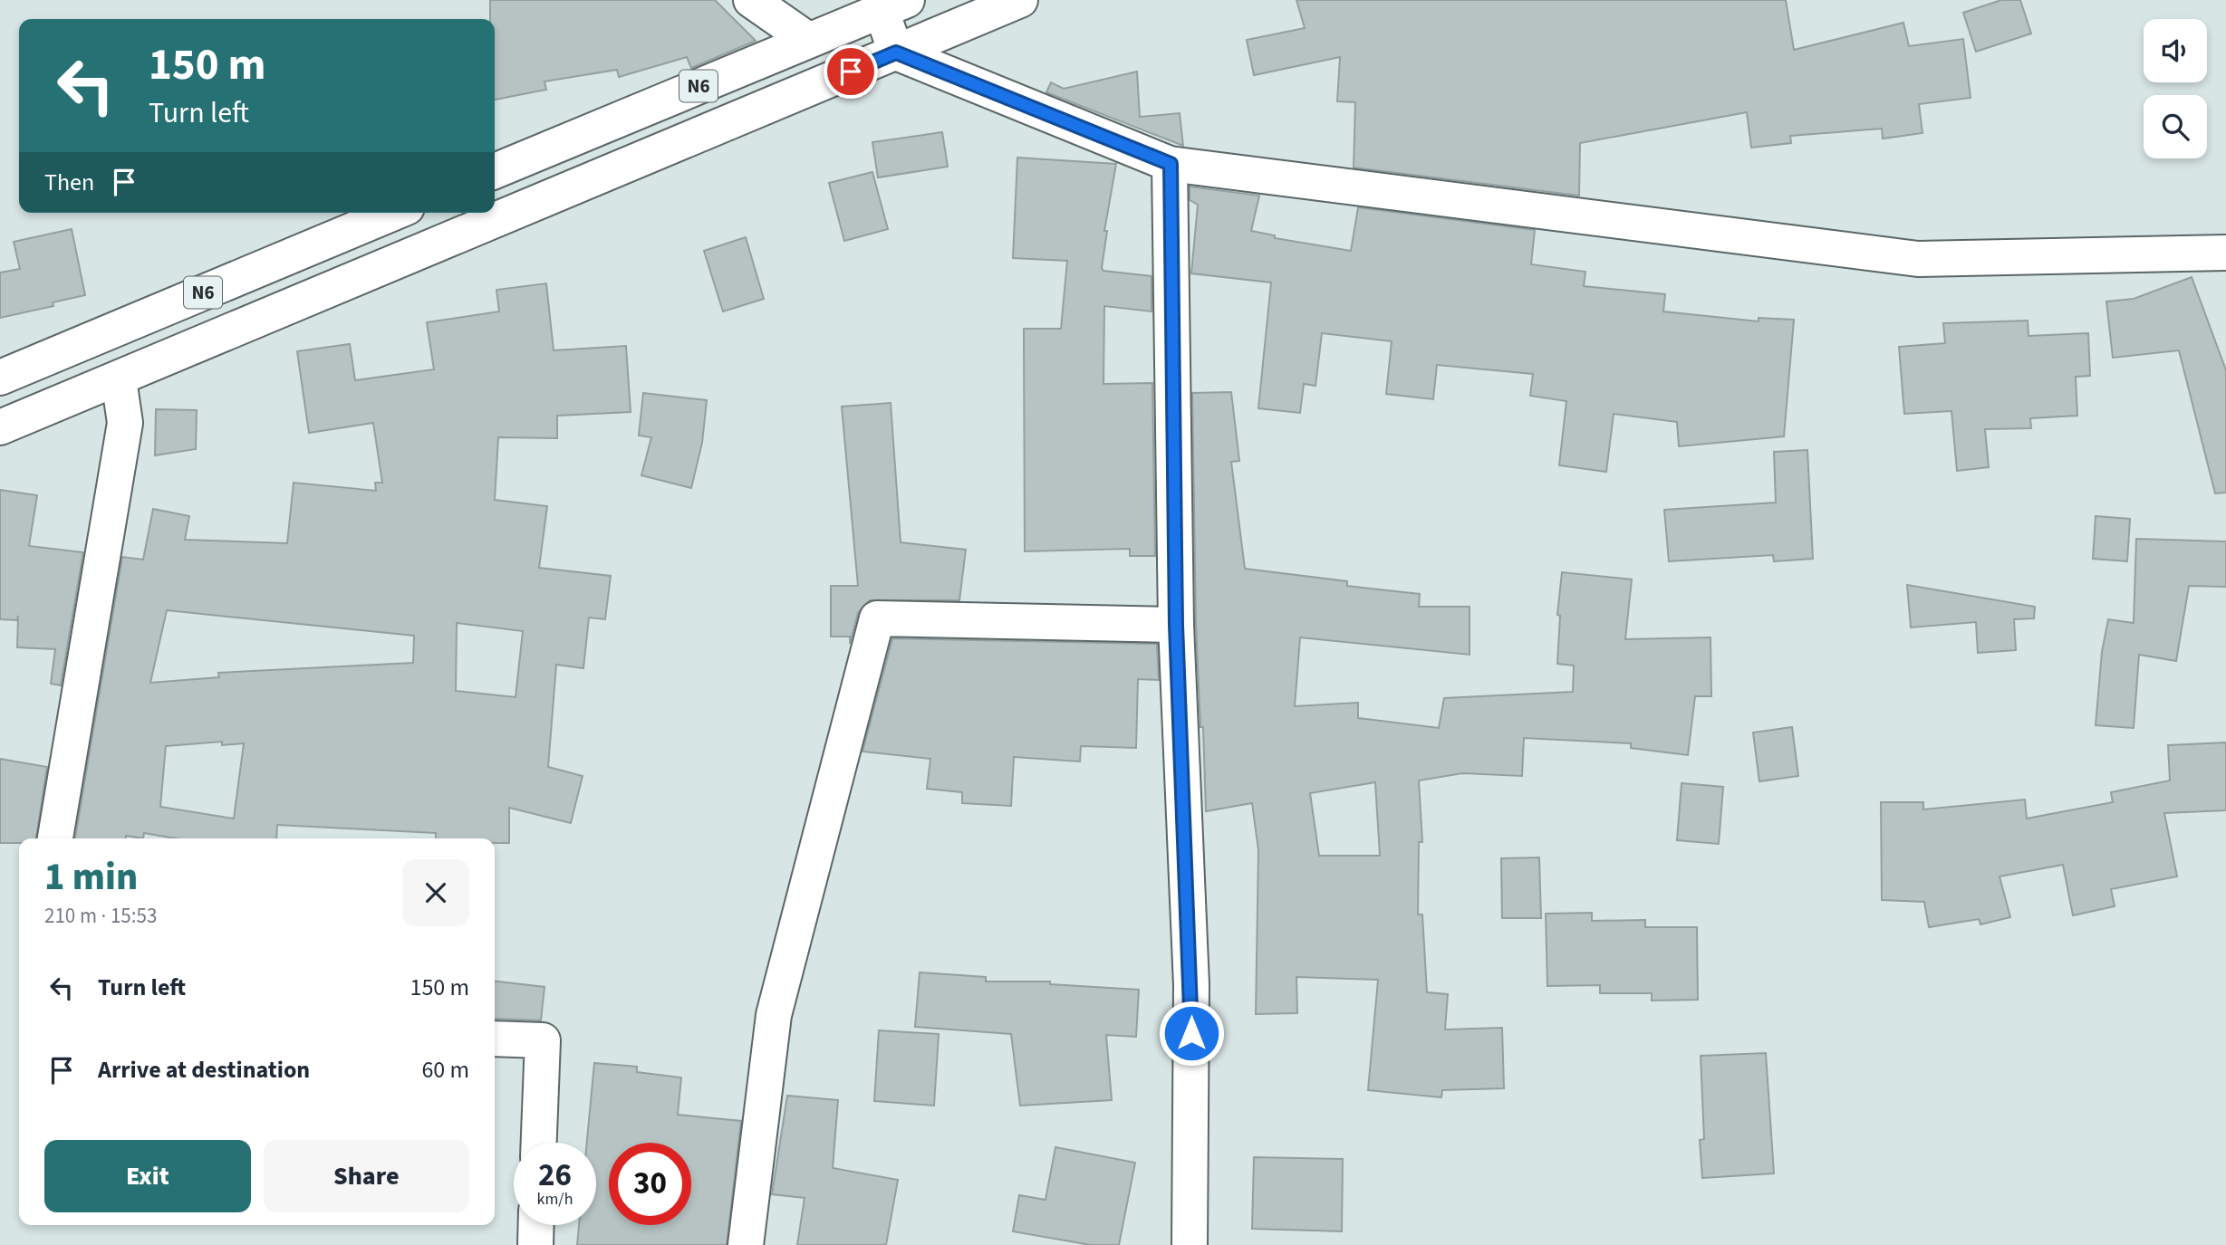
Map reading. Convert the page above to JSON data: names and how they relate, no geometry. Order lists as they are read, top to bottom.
{
  "streets": {
    "main road": ["N6"]
  },
  "page": {
    "turn": ["150 m", "Turn left"],
    "then": "Then",
    "heading": ["1 min", "210 m · 15:53"],
    "list": [
      {
        "name": "Turn left",
        "value": "150 m"
      },
      {
        "name": "Arrive at destination",
        "value": "60 m"
      }
    ],
    "buttons": ["Exit", "Share"],
    "speed": "26 km/h",
    "limit": "30"
  }
}
